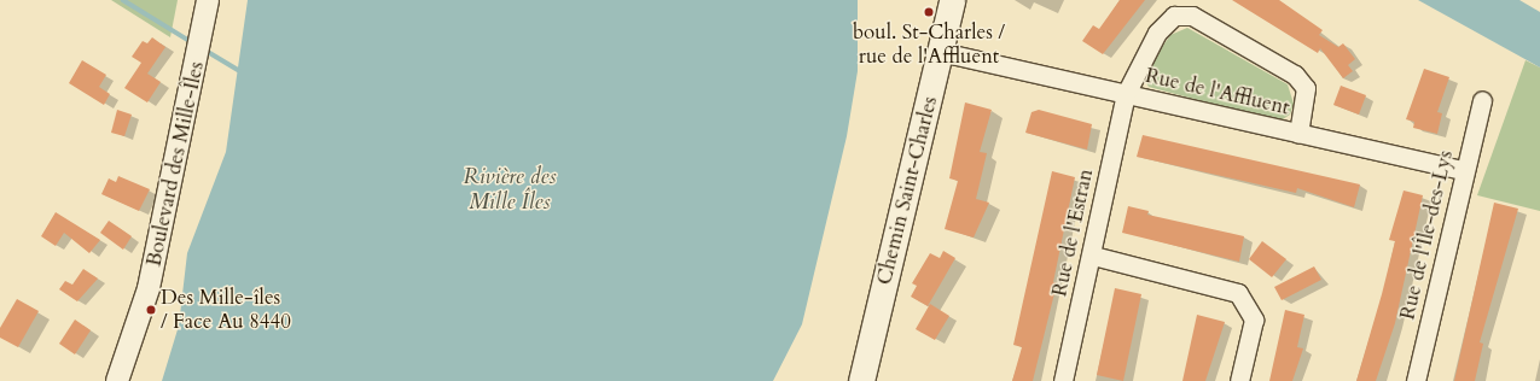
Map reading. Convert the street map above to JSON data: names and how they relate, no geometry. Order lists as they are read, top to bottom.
{
  "streets": {
    "main road": ["Chemin Saint-Charles"],
    "street": [
      "Rue de l'Affluent",
      "Boulevard des Mille-Îles",
      "Rue de l'Estran",
      "Rue de l'Île-des-Lys"
    ]
  },
  "crossings": [
    ["Rue de l'Affluent", "Chemin Saint-Charles"],
    ["Rue de l'Affluent", "Rue de l'Estran"],
    ["Rue de l'Affluent", "Rue de l'Île-des-Lys"]
  ],
  "water": ["Rivière des Mille Îles"],
  "places": ["boul. St-Charles / rue de l'Affluent", "Des Mille-îles / Face Au 8440"]
}
